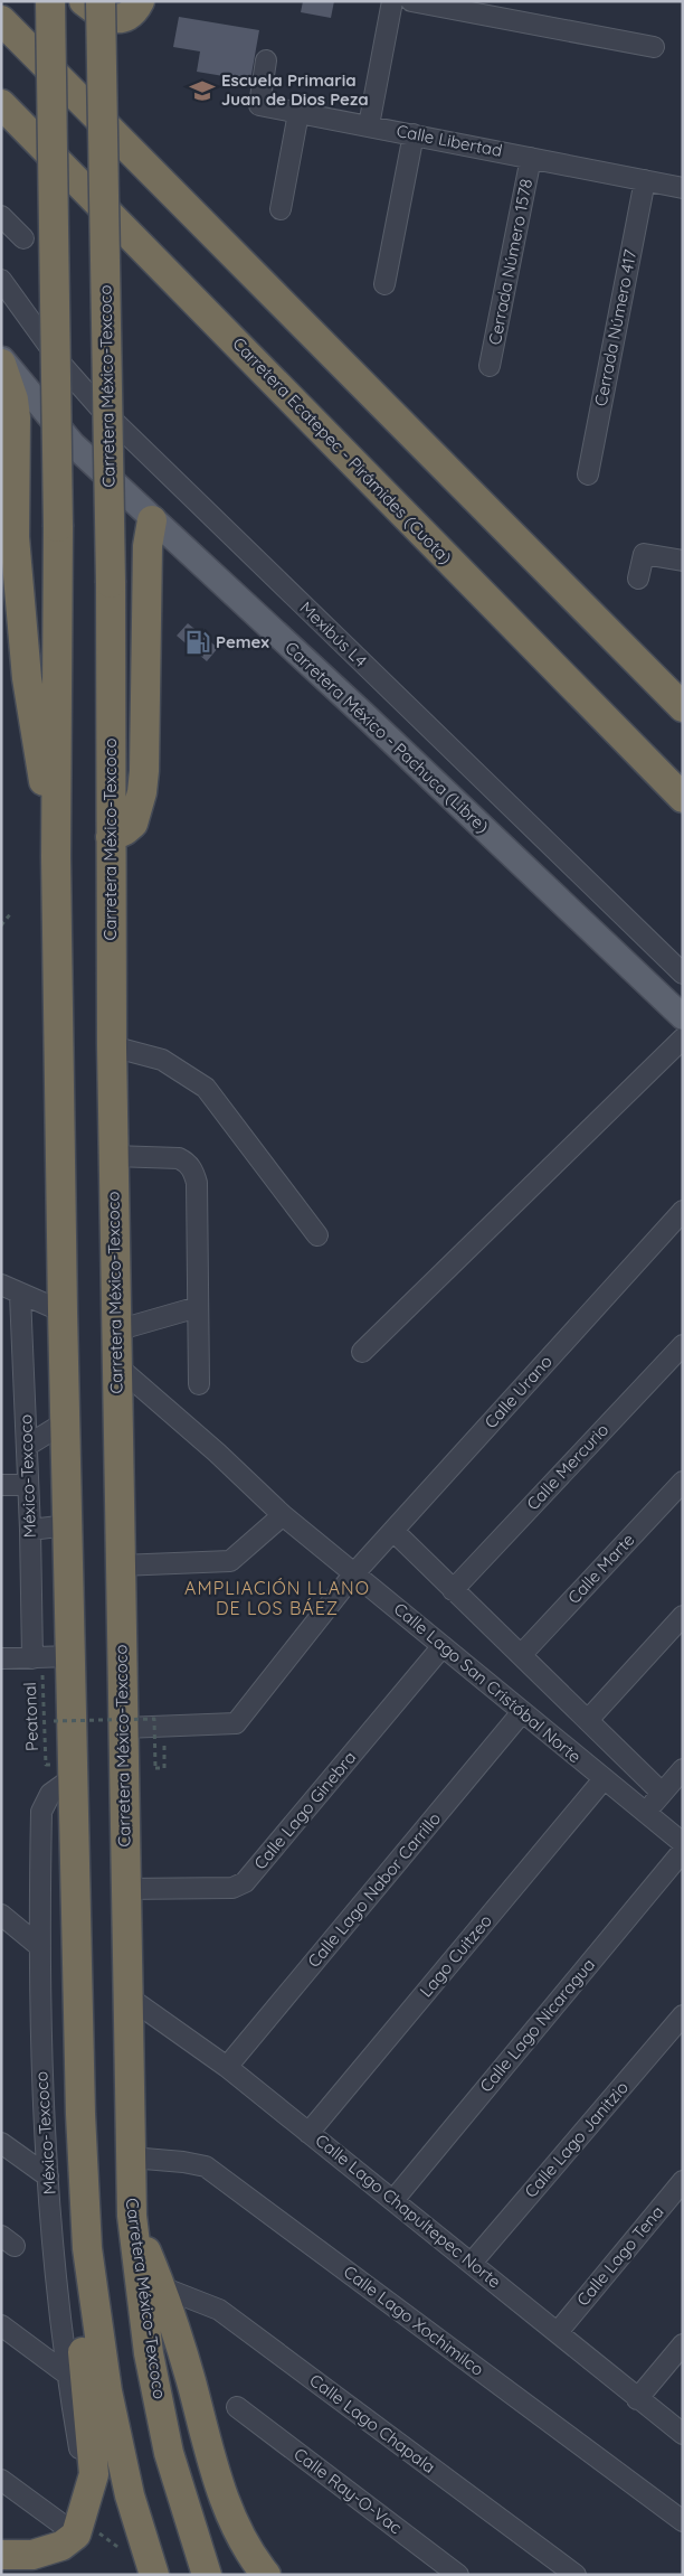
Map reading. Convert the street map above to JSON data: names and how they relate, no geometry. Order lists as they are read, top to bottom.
{
  "streets": {
    "highway": ["Carretera México-Texcoco", "Carretera Ecatepec - Pirámides (Cuota)"],
    "main road": ["Carretera México - Pachuca (Libre)"],
    "street": [
      "Calle Libertad",
      "Cerrada Número 1578",
      "Cerrada Número 417",
      "Mexibús L4",
      "Calle Urano",
      "Calle Mercurio",
      "México-Texcoco",
      "Calle Marte",
      "Calle Lago San Cristóbal Norte",
      "Calle Lago Ginebra",
      "Calle Lago Nabor Carrillo",
      "Lago Cuitzeo",
      "Calle Lago Nicaragua",
      "Calle Lago Janitzio",
      "Calle Lago Chapultepec Norte",
      "Calle Lago Tena",
      "Calle Lago Xochimilco",
      "Calle Lago Chapala",
      "Calle Ray-O-Vac"
    ],
    "path": ["Peatonal"]
  },
  "crossings": [
    ["Calle Libertad", "Cerrada Número 1578"],
    ["Calle Libertad", "Cerrada Número 417"],
    ["Carretera México-Texcoco", "Calle Urano"],
    ["Carretera México-Texcoco", "Calle Lago San Cristóbal Norte"],
    ["Carretera México-Texcoco", "Calle Lago Ginebra"],
    ["Carretera México-Texcoco", "Calle Lago Chapultepec Norte"],
    ["Carretera México-Texcoco", "Calle Lago Xochimilco"],
    ["Calle Urano", "Calle Lago San Cristóbal Norte"],
    ["Calle Urano", "Peatonal"],
    ["Calle Mercurio", "Calle Lago San Cristóbal Norte"],
    ["México-Texcoco", "Peatonal"],
    ["Calle Marte", "Calle Lago San Cristóbal Norte"],
    ["Calle Lago San Cristóbal Norte", "Calle Lago Ginebra"],
    ["Calle Lago San Cristóbal Norte", "Calle Lago Nabor Carrillo"],
    ["Calle Lago San Cristóbal Norte", "Lago Cuitzeo"],
    ["Calle Lago Nabor Carrillo", "Calle Lago Chapultepec Norte"],
    ["Lago Cuitzeo", "Calle Lago Chapultepec Norte"],
    ["Calle Lago Nicaragua", "Calle Lago Chapultepec Norte"],
    ["Calle Lago Janitzio", "Calle Lago Chapultepec Norte"],
    ["Calle Lago Chapultepec Norte", "Calle Lago Tena"]
  ],
  "districts": ["AMPLIACIÓN LLANO DE LOS BÁEZ"],
  "places": {
    "school or university": ["Escuela Primaria Juan de Dios Peza"],
    "fuel station": ["Pemex"]
  }
}
